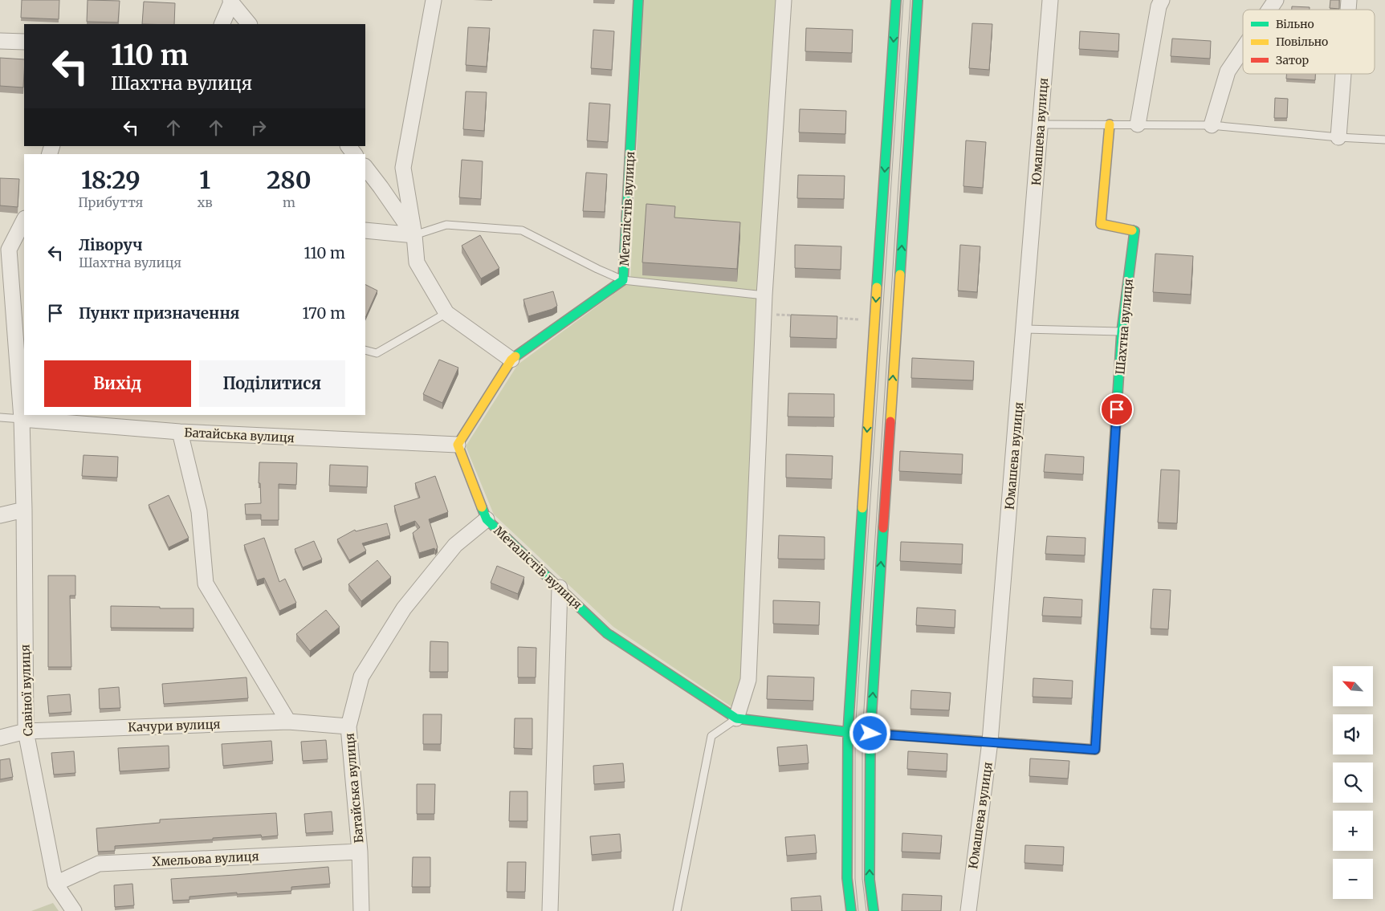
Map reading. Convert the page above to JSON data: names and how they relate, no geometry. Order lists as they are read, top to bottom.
{
  "streets": {
    "street": [
      "Юмашева вулиця",
      "Металістів вулиця",
      "Шахтна вулиця",
      "Батайська вулиця",
      "Савіної вулиця",
      "Качури вулиця",
      "Хмельова вулиця"
    ]
  },
  "crossings": [
    ["Юмашева вулиця", "Шахтна вулиця"],
    ["Металістів вулиця", "Шахтна вулиця"],
    ["Металістів вулиця", "Батайська вулиця"],
    ["Батайська вулиця", "Савіної вулиця"],
    ["Батайська вулиця", "Качури вулиця"],
    ["Батайська вулиця", "Хмельова вулиця"],
    ["Савіної вулиця", "Качури вулиця"],
    ["Савіної вулиця", "Хмельова вулиця"]
  ],
  "legend": ["Вільно", "Повільно", "Затор"],
  "north": "top left",
  "page": {
    "turn": ["110 m", "Шахтна вулиця"],
    "eta": [
      "18:29",
      "Прибуття",
      "1",
      "хв",
      "280",
      "m"
    ],
    "list": [
      {
        "name": "Ліворуч",
        "note": "Шахтна вулиця",
        "value": "110 m"
      },
      {
        "name": "Пункт призначення",
        "value": "170 m"
      }
    ],
    "buttons": ["Вихід", "Поділитися"],
    "map_buttons": ["+", "−"]
  }
}
